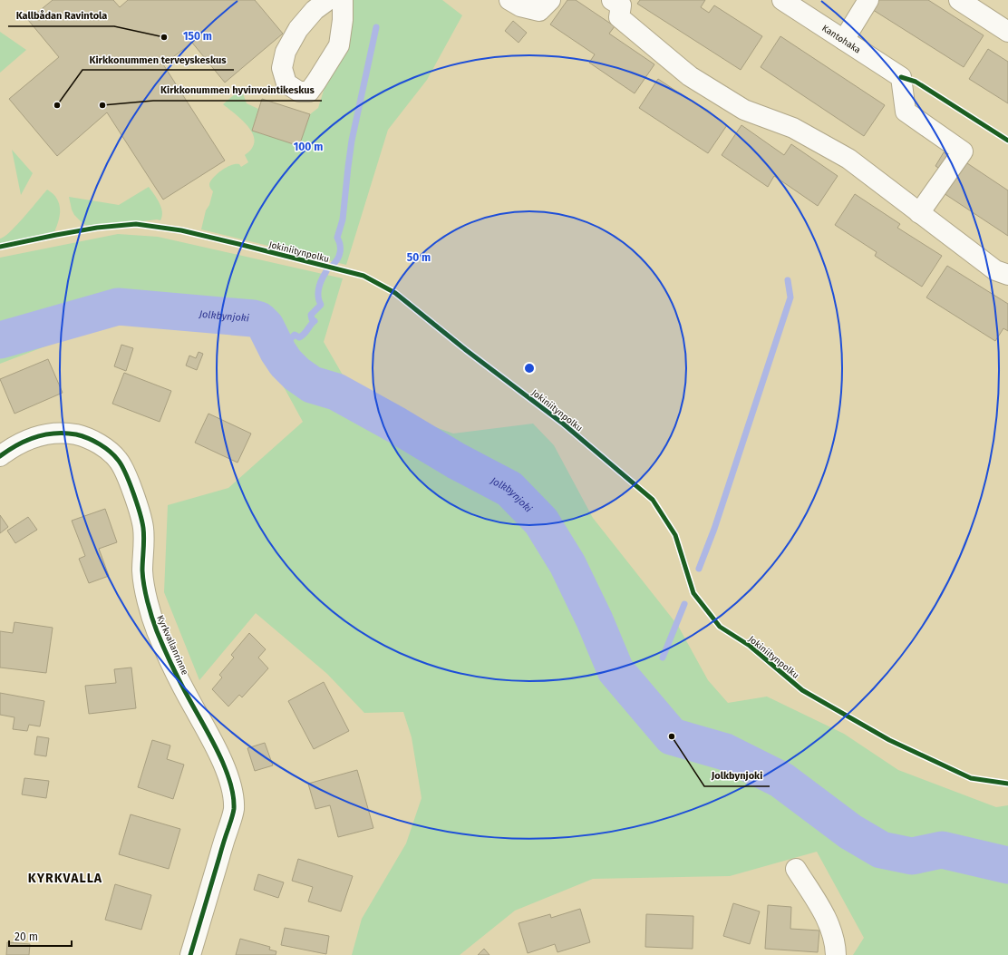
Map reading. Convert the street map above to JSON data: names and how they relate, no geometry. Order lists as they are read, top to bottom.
{
  "streets": {
    "street": ["Kantohaka", "Kyrkvallanrinne"],
    "cycle path": ["Jokiniitynpolku"]
  },
  "districts": ["KYRKVALLA"],
  "water": ["Jolkbynjoki"],
  "places": [
    "Kallbådan Ravintola",
    "Kirkkonummen terveyskeskus",
    "Kirkkonummen hyvinvointikeskus",
    "Jolkbynjoki"
  ],
  "scale_bar": "20 m",
  "rings": ["150 m", "100 m", "50 m"]
}
